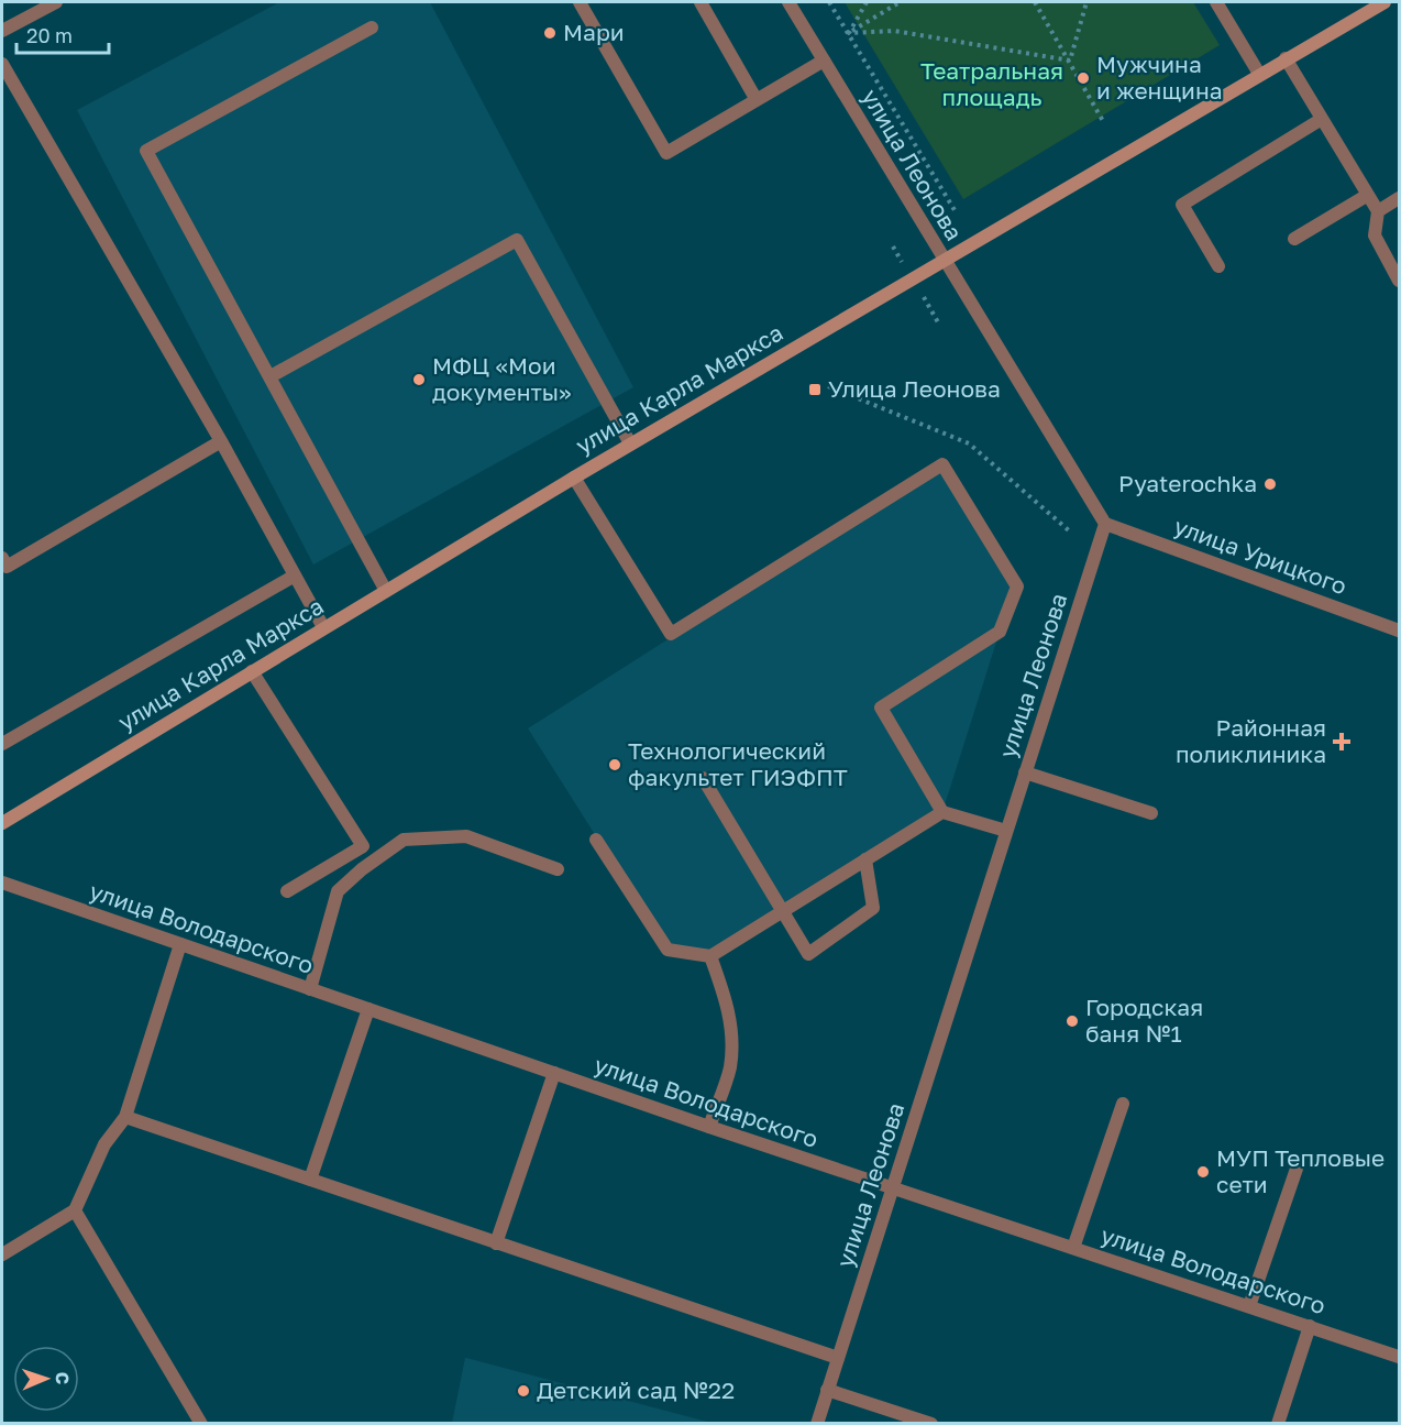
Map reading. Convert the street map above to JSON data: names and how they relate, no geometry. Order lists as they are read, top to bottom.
{
  "streets": {
    "street": [
      "улица Леонова",
      "улица Карла Маркса",
      "улица Урицкого",
      "улица Володарского"
    ]
  },
  "crossings": [
    ["улица Леонова", "улица Карла Маркса"],
    ["улица Леонова", "улица Урицкого"],
    ["улица Леонова", "улица Володарского"]
  ],
  "parks": ["Театральная площадь"],
  "places": {
    "other": [
      "Мари",
      "Мужчина и женщина",
      "МФЦ «Мои документы»",
      "Pyaterochka",
      "Технологический факультет ГИЭФПТ",
      "Городская баня №1",
      "МУП Тепловые сети",
      "Детский сад №22"
    ],
    "transit": ["Улица Леонова"],
    "health": ["Районная поликлиника"]
  },
  "scale_bar": "20 m",
  "north": "right"
}
